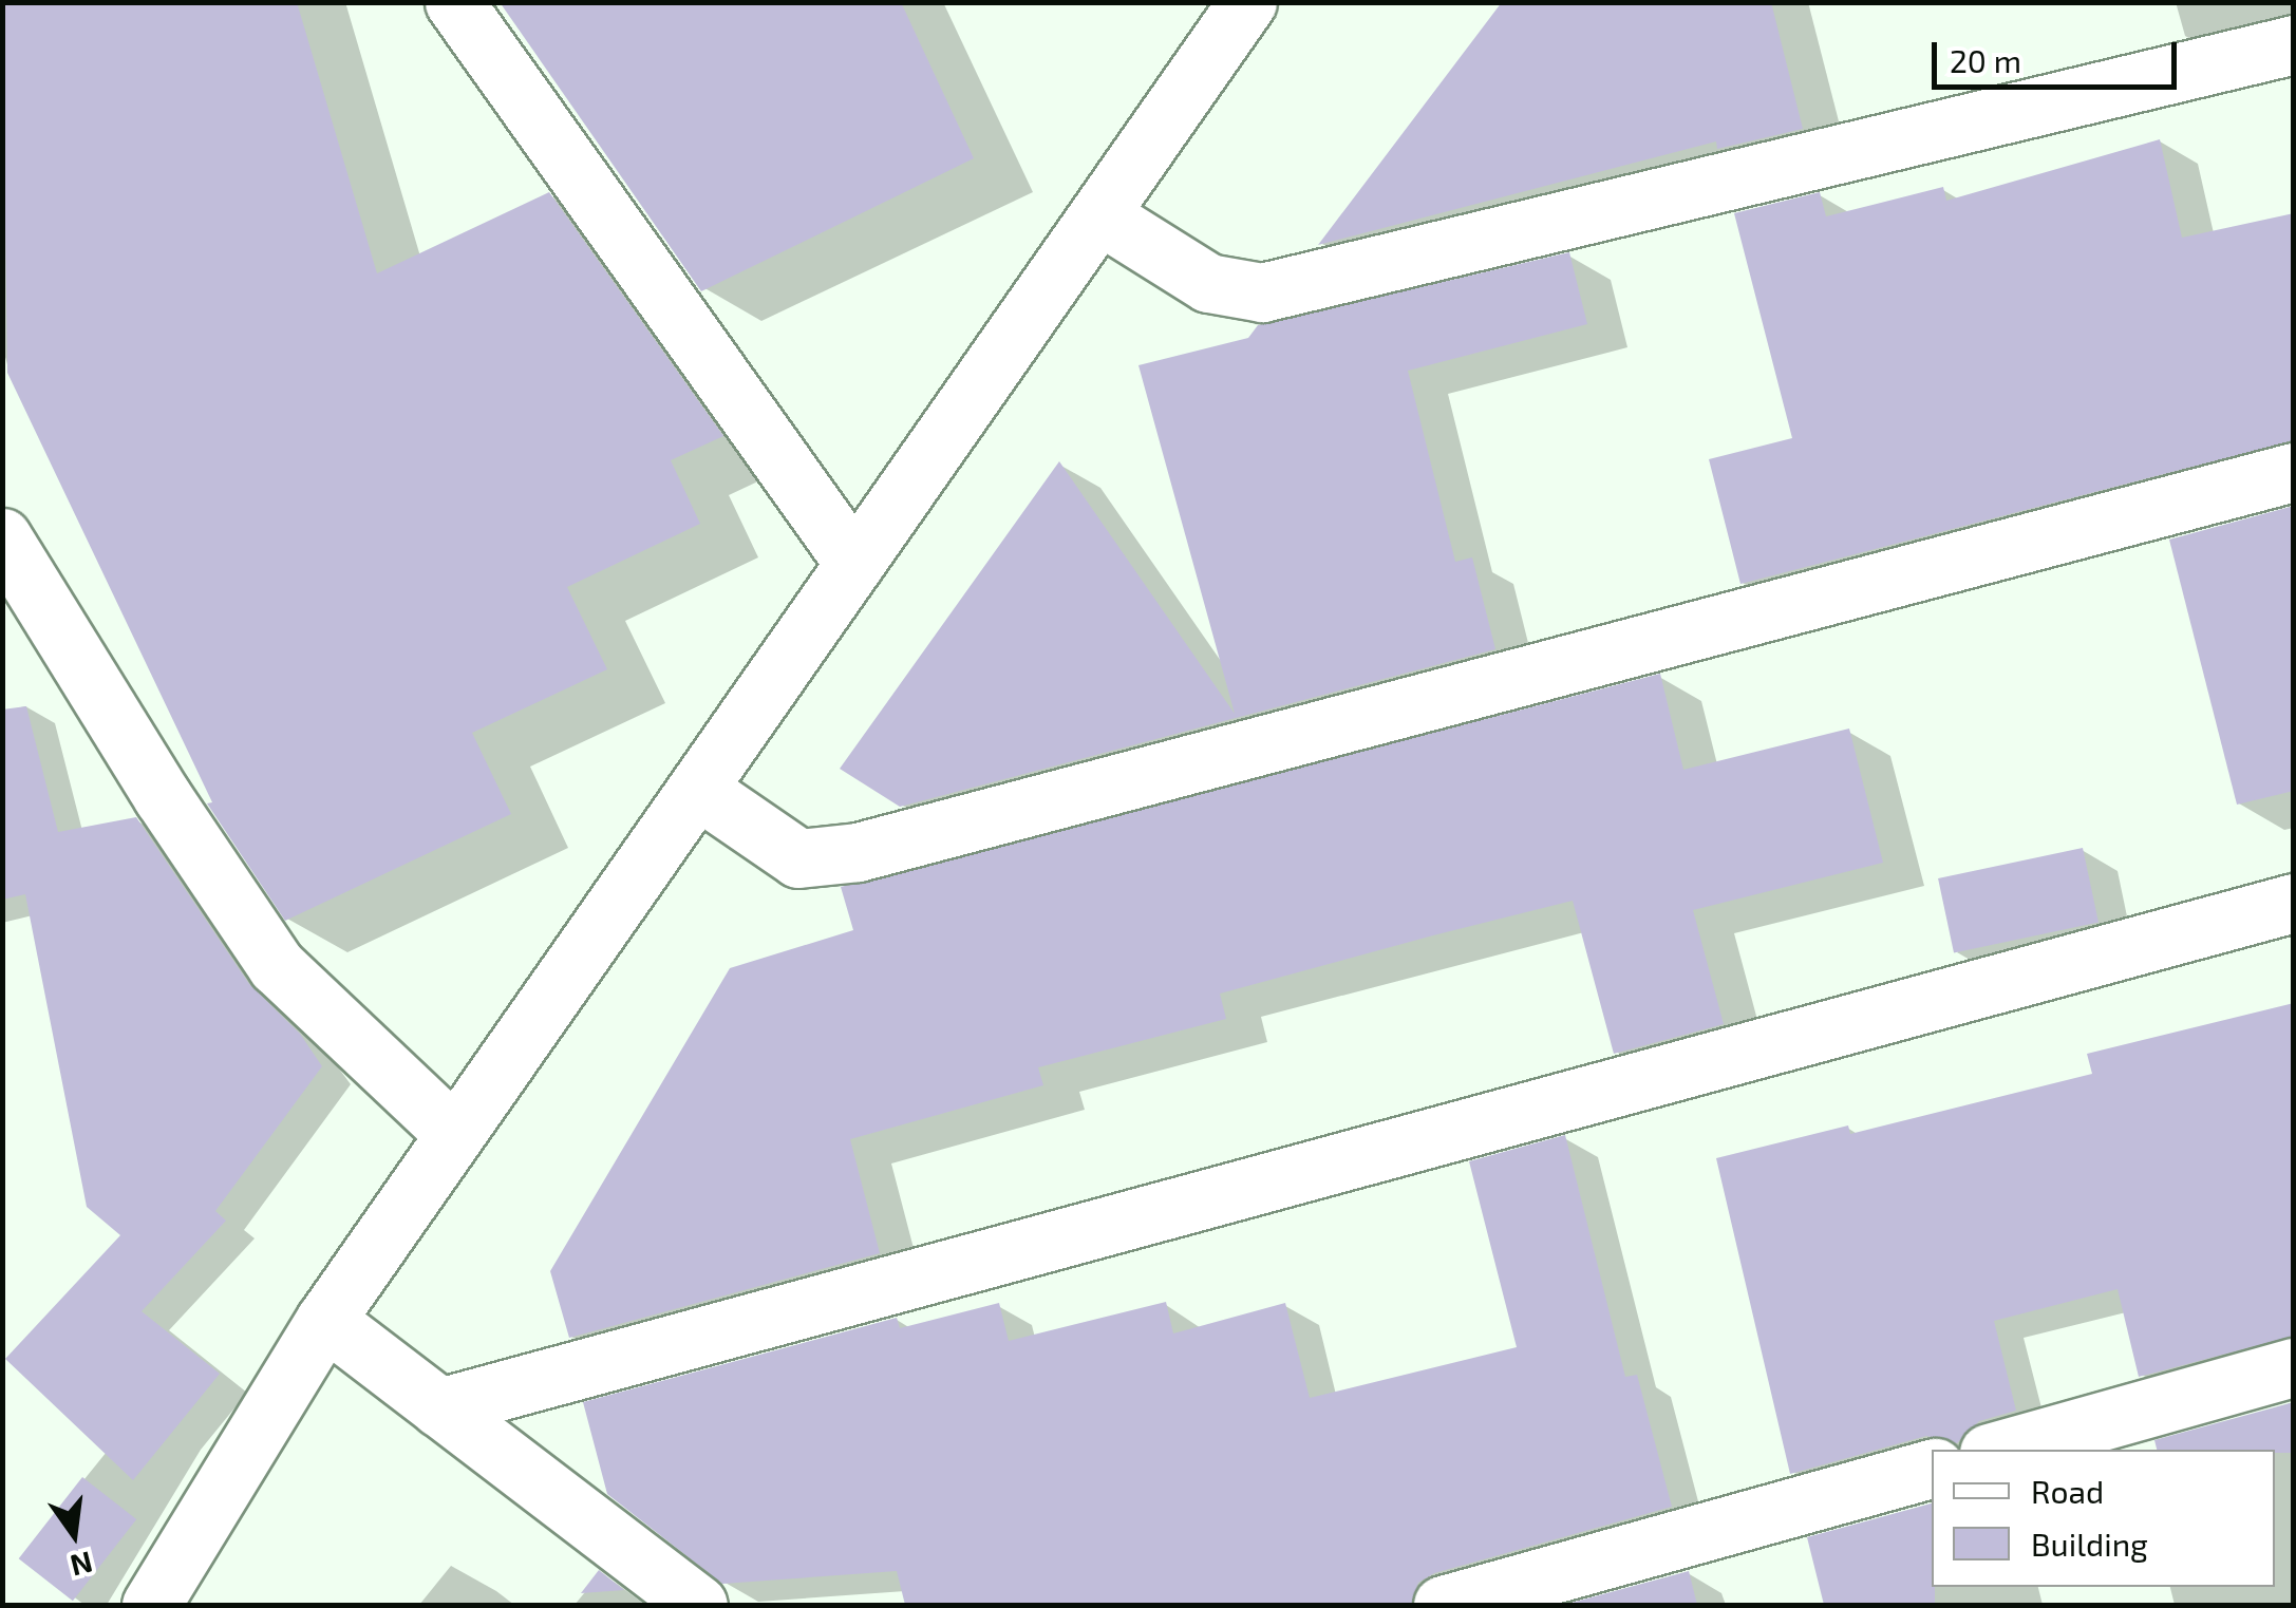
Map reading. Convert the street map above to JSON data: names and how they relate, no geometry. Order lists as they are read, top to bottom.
{
  "legend": ["Road", "Building"],
  "scale_bar": "20 m",
  "north": "bottom"
}
